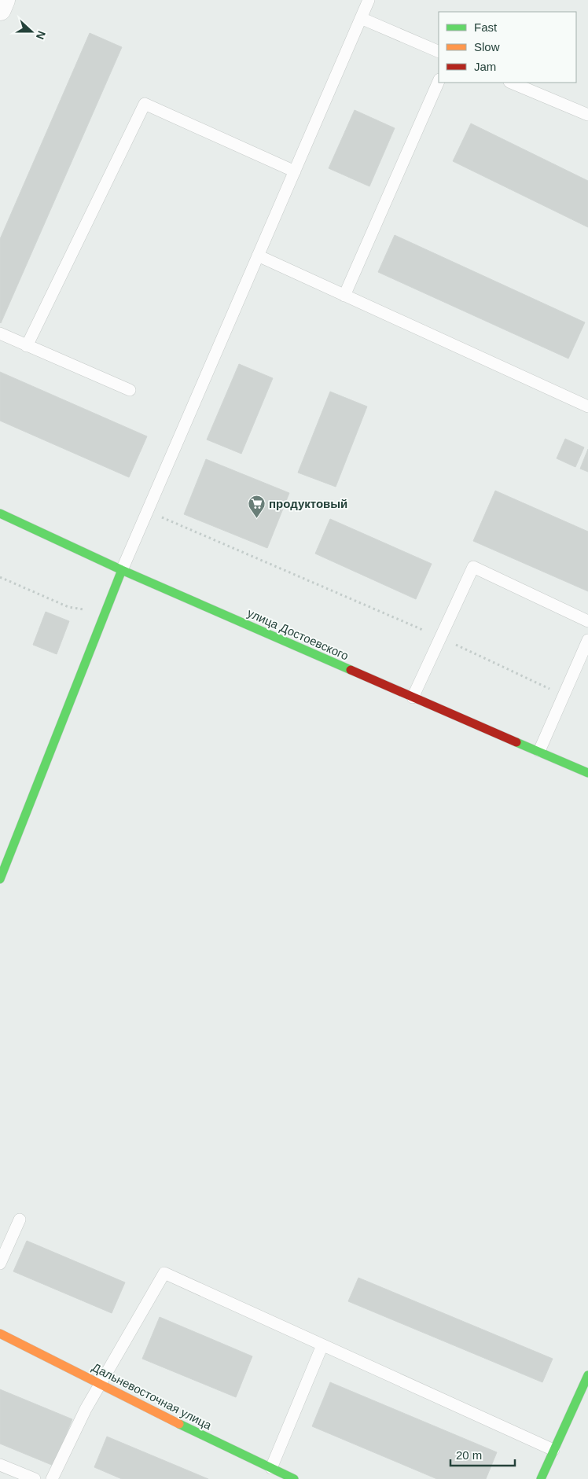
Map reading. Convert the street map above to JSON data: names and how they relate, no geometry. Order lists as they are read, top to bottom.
{
  "streets": {
    "street": ["улица Достоевского", "Дальневосточная улица"]
  },
  "places": {
    "supermarket": ["продуктовый"]
  },
  "legend": ["Fast", "Slow", "Jam"],
  "scale_bar": "20 m",
  "north": "right"
}
